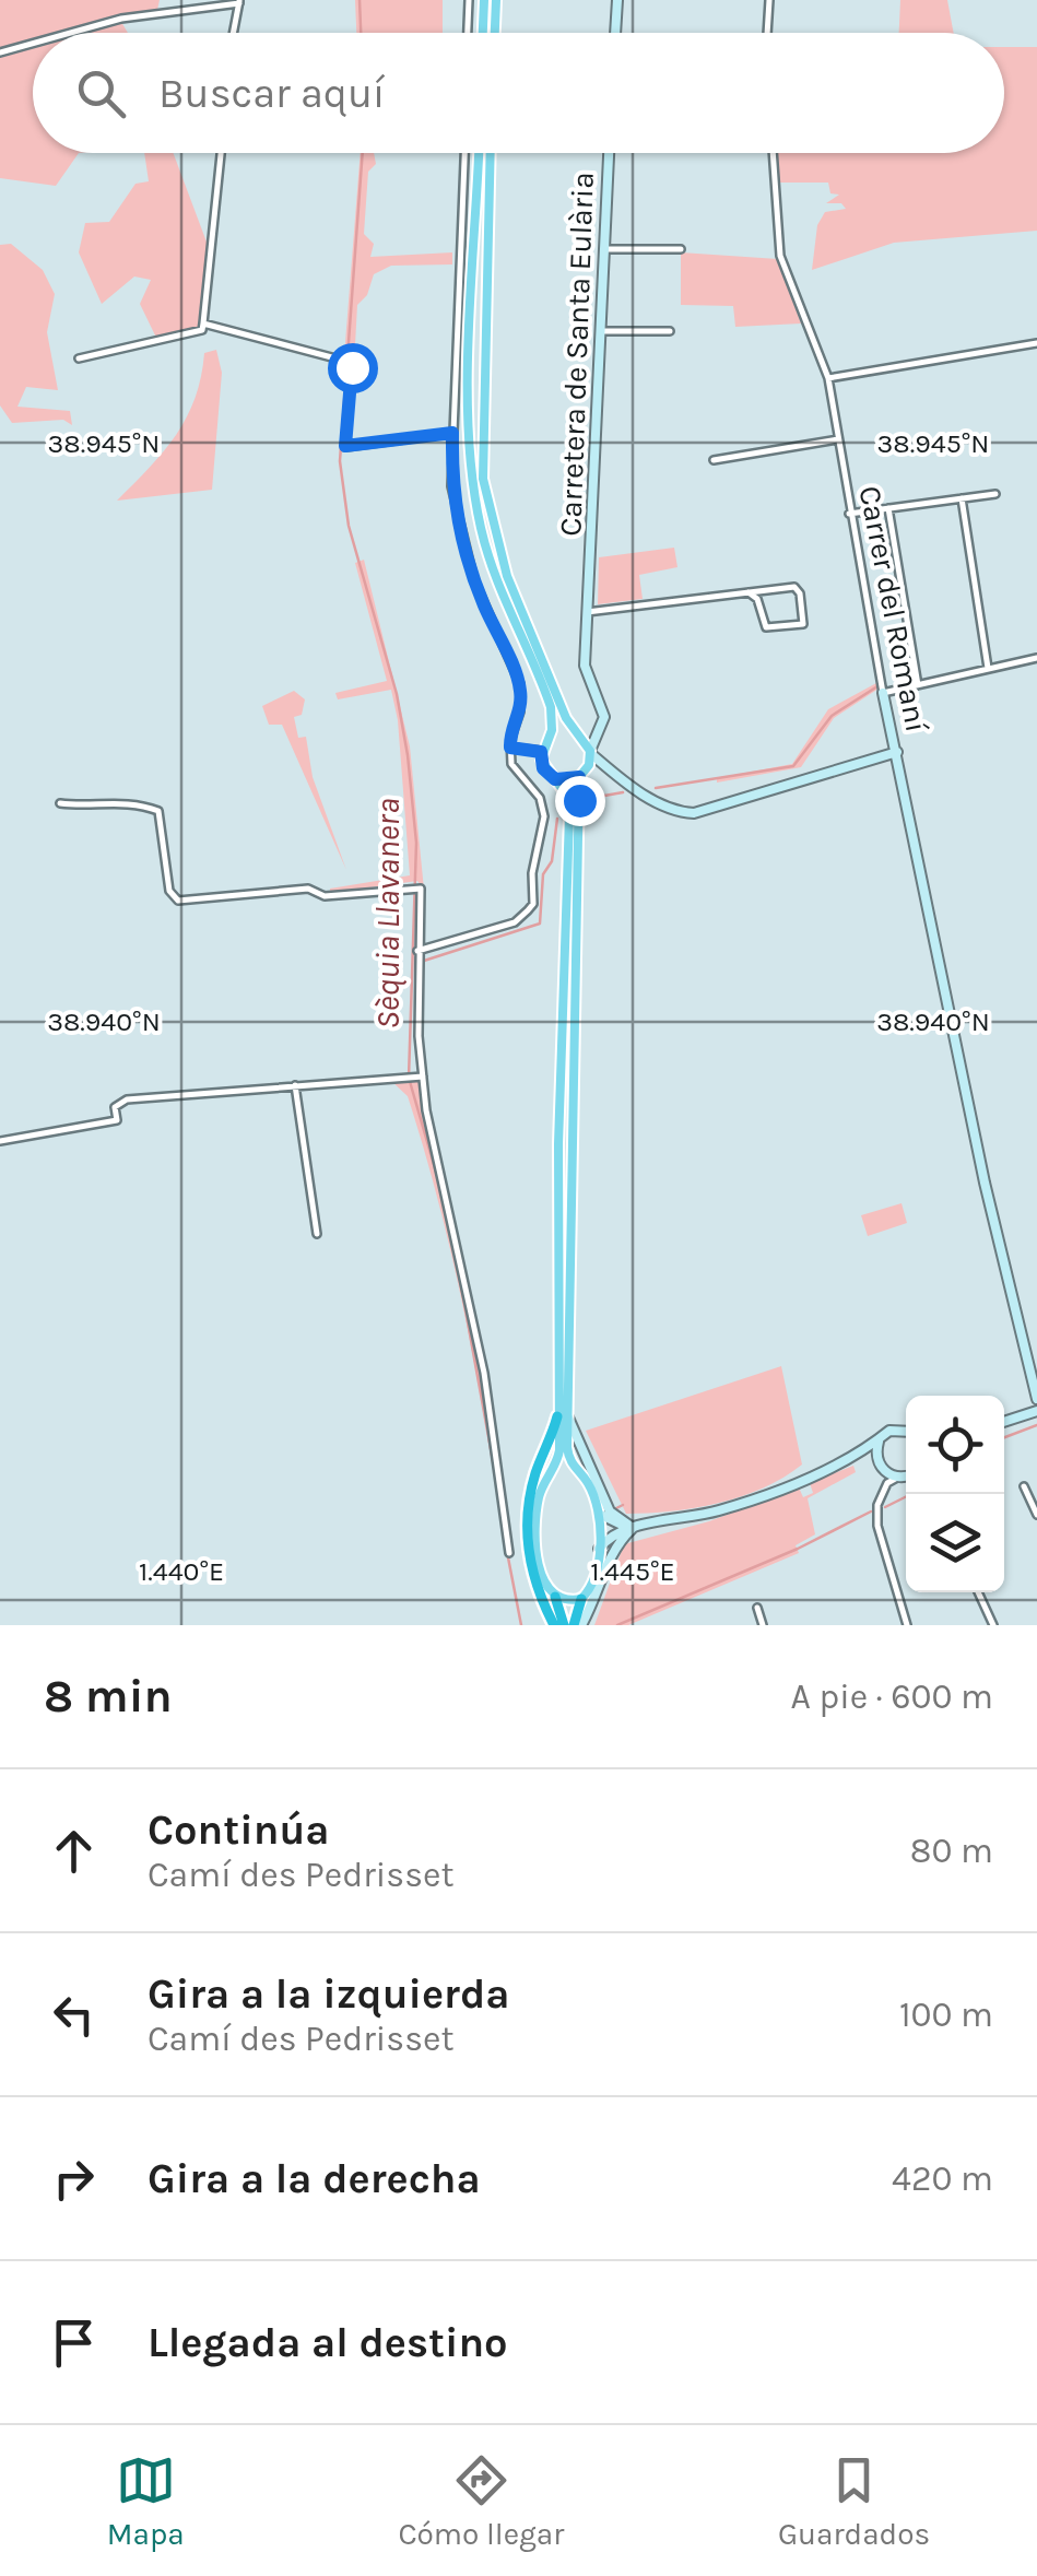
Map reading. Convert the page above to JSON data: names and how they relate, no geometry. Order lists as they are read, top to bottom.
{
  "streets": {
    "street": ["Carretera de Santa Eulària", "Carrer del Romaní"]
  },
  "water": ["Sèquia Llavanera"],
  "page": {
    "search": "Buscar aquí",
    "heading": ["8 min", "A pie · 600 m"],
    "list": [
      ["Continúa", "Camí des Pedrisset", "80 m"],
      ["Gira a la izquierda", "Camí des Pedrisset", "100 m"],
      ["Gira a la derecha", "420 m"],
      "Llegada al destino"
    ],
    "nav": ["Mapa", "Cómo llegar", "Guardados"]
  },
  "coordinates": [
    "38.945°N",
    "38.940°N",
    "1.440°E",
    "1.445°E"
  ]
}
